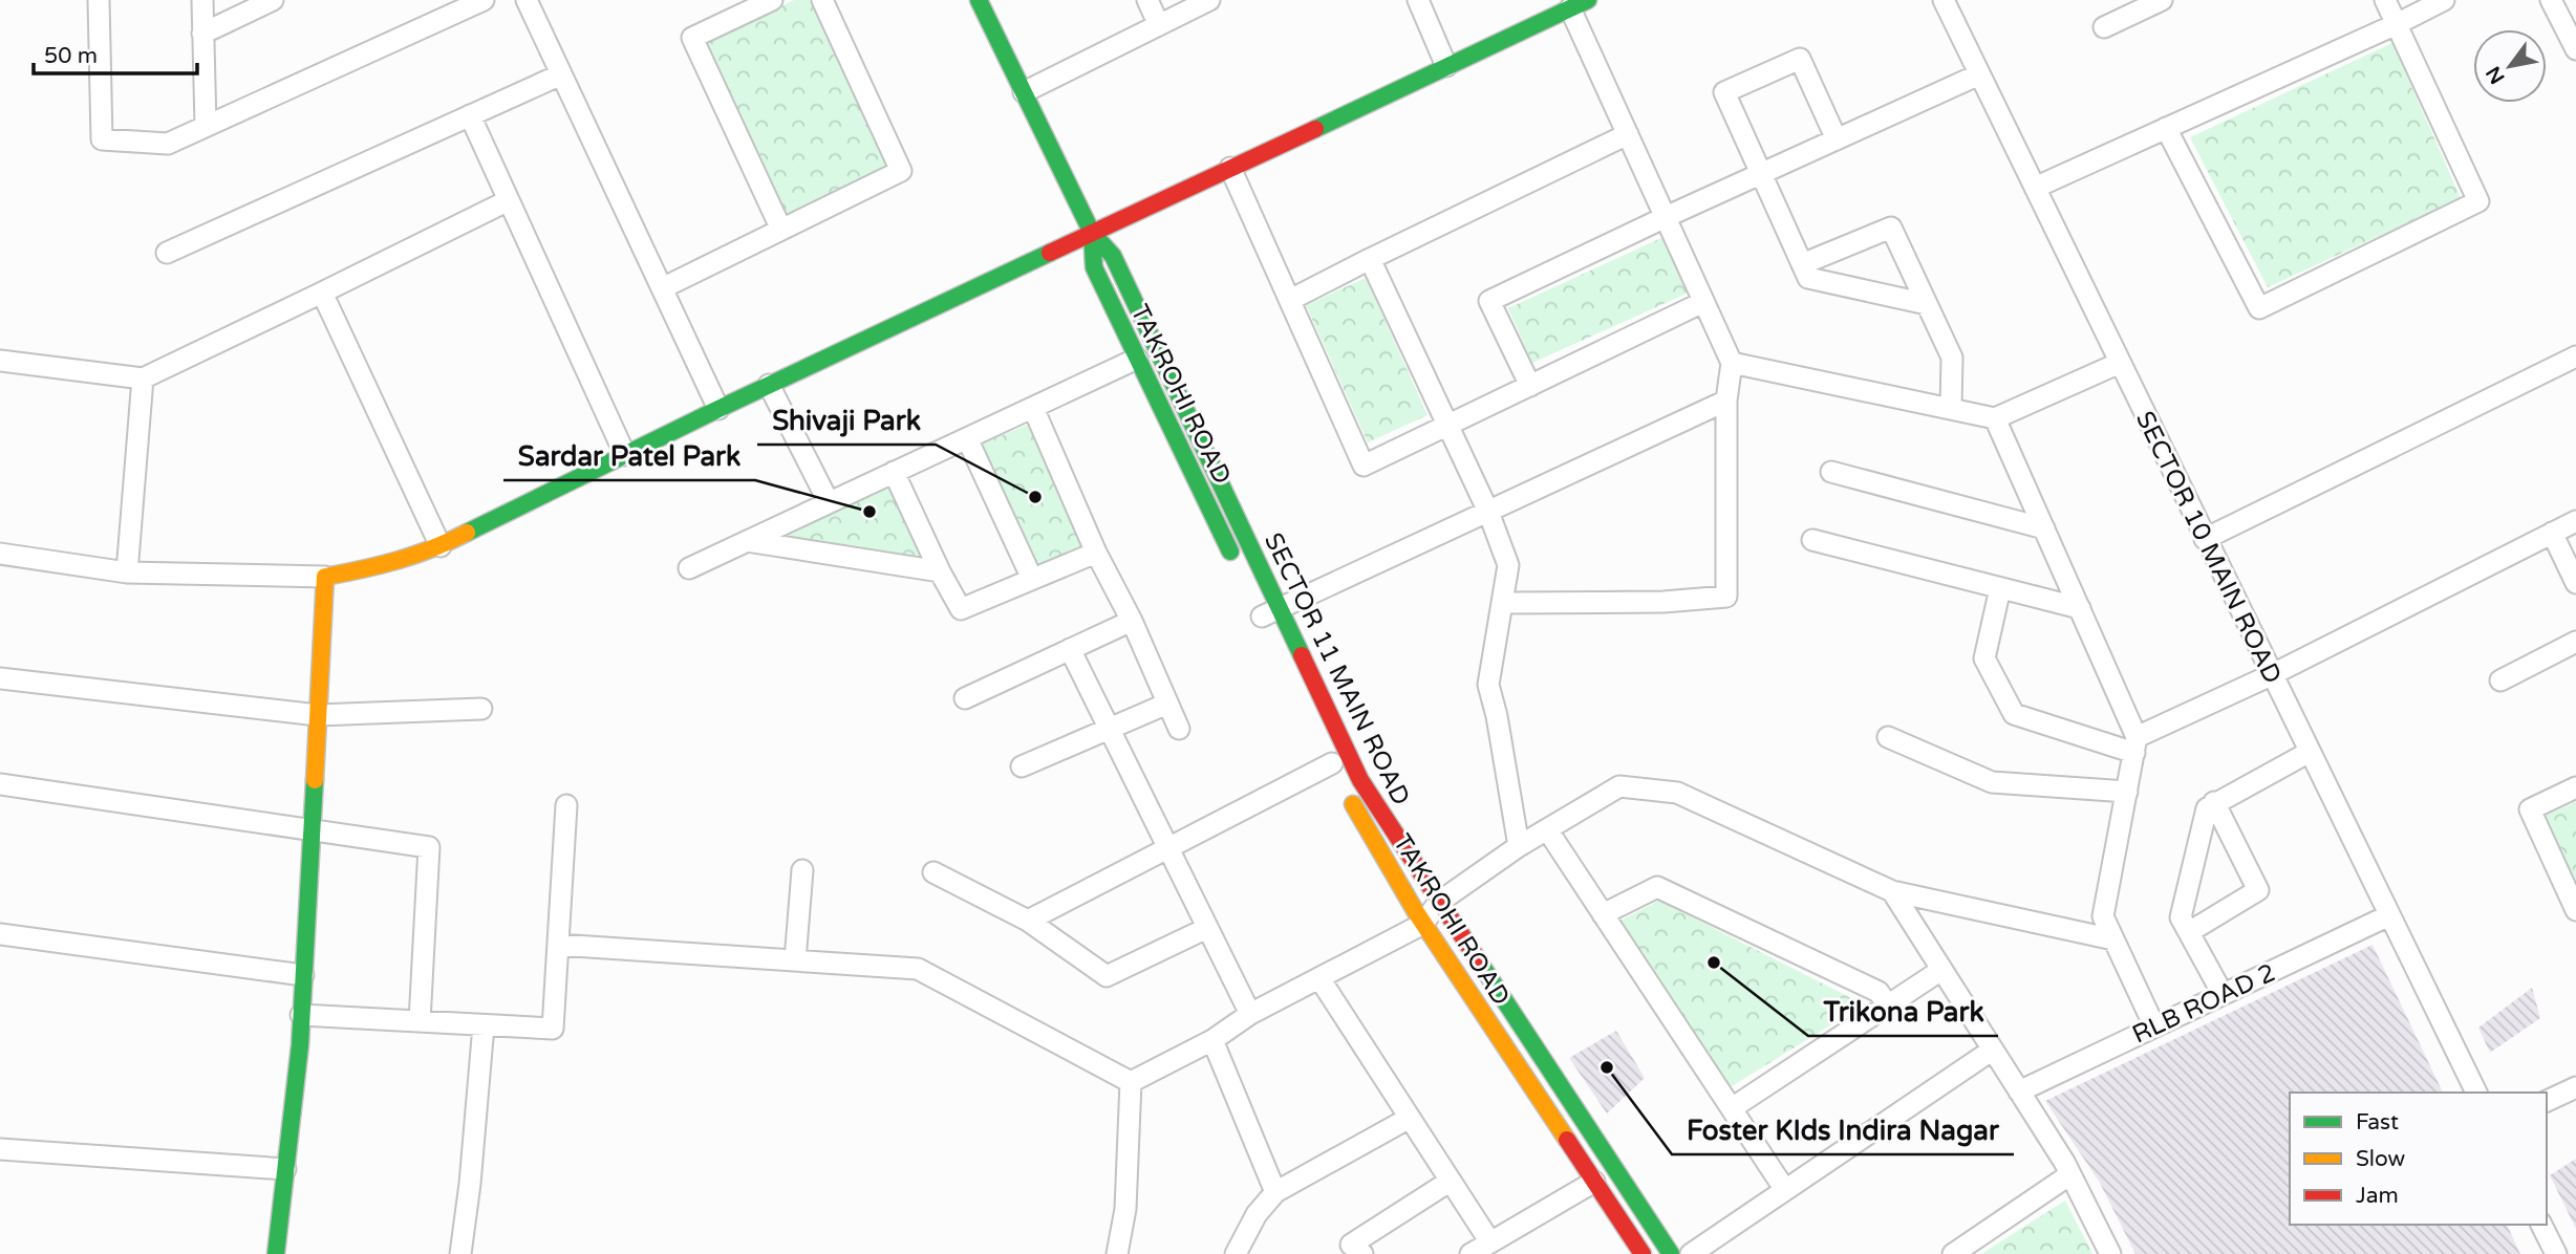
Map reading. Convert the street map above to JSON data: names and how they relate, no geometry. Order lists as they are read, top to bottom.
{
  "streets": {
    "street": [
      "TAKROHI ROAD",
      "SECTOR 10 MAIN ROAD",
      "SECTOR 11 MAIN ROAD",
      "RLB ROAD 2"
    ]
  },
  "crossings": [
    ["TAKROHI ROAD", "SECTOR 11 MAIN ROAD"],
    ["SECTOR 10 MAIN ROAD", "RLB ROAD 2"]
  ],
  "places": [
    "Shivaji Park",
    "Sardar Patel Park",
    "Trikona Park",
    "Foster KIds Indira Nagar"
  ],
  "legend": ["Fast", "Slow", "Jam"],
  "scale_bar": "50 m",
  "north": "bottom left"
}
